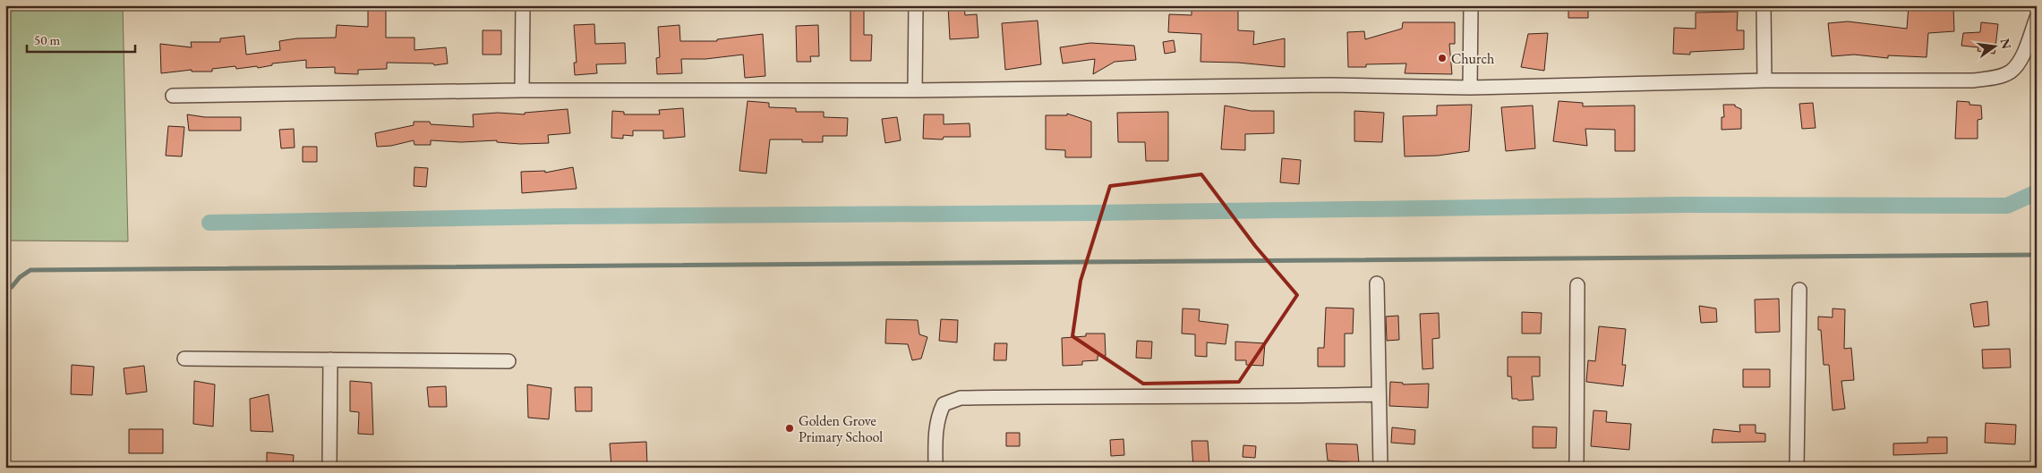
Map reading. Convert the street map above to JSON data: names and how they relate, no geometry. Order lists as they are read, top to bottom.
{
  "places": ["Church", "Golden Grove Primary School"],
  "scale_bar": "50 m",
  "north": "right"
}
